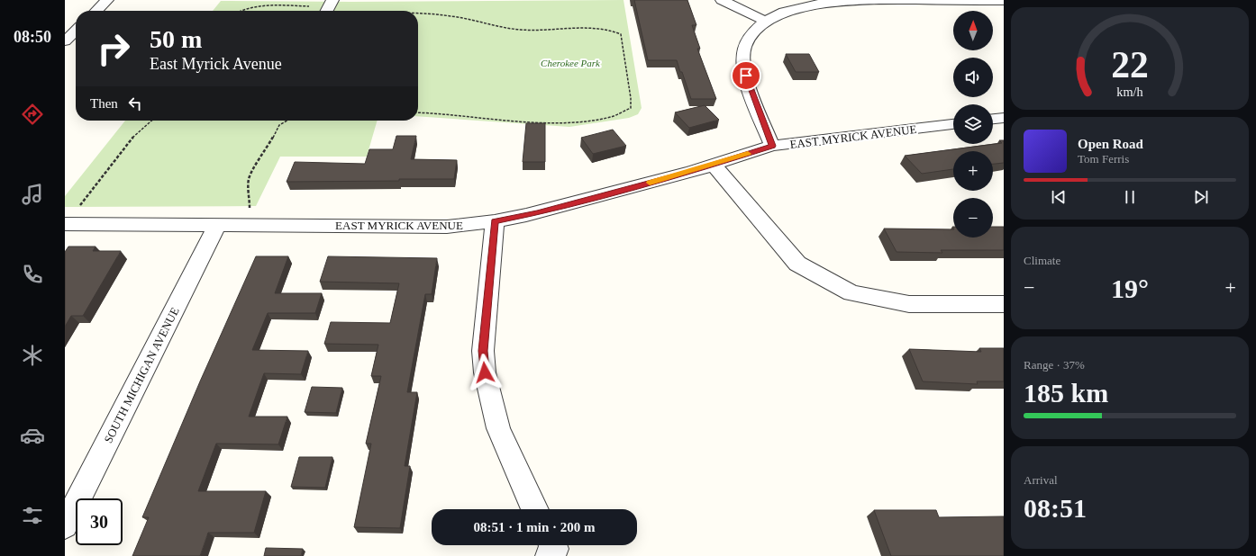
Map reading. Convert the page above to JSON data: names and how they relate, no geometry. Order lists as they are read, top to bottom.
{
  "streets": {
    "street": ["EAST MYRICK AVENUE", "SOUTH MICHIGAN AVENUE"]
  },
  "crossings": [
    ["EAST MYRICK AVENUE", "SOUTH MICHIGAN AVENUE"]
  ],
  "parks": ["Cherokee Park"],
  "north": "top",
  "page": {
    "tabs": "08:50",
    "map_buttons": ["+", "−"],
    "turn": ["50 m", "East Myrick Avenue"],
    "then": "Then",
    "song": ["Open Road", "Tom Ferris"],
    "tile": [
      "Climate",
      ["Range · 37%", "185 km"],
      ["Arrival", "08:51"]
    ],
    "heat": ["−", "19°", "+"],
    "limit": "30",
    "trip": "08:51 · 1 min · 200 m",
    "gauge": ["22", "km/h"]
  }
}
